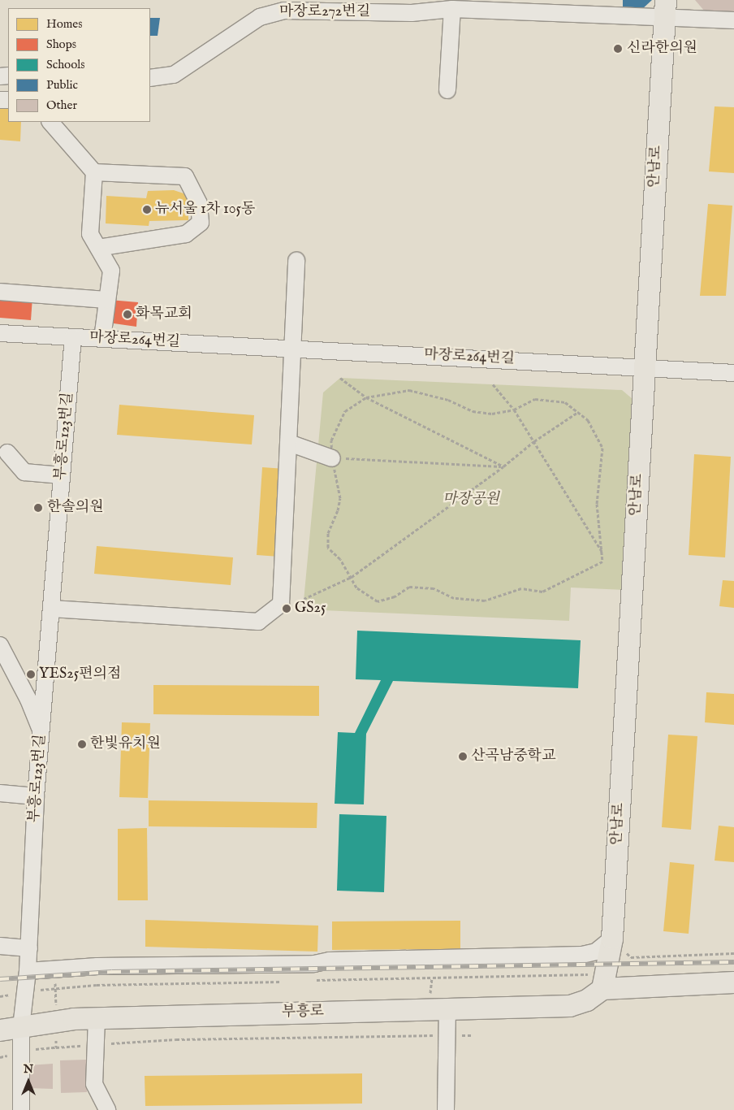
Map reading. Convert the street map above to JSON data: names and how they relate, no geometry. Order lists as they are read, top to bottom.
{
  "streets": {
    "main road": ["안남로", "부흥로"],
    "street": ["마장로272번길", "마장로264번길", "부흥로123번길"]
  },
  "crossings": [
    ["마장로272번길", "안남로"],
    ["안남로", "마장로264번길"],
    ["안남로", "부흥로"],
    ["마장로264번길", "부흥로123번길"],
    ["부흥로123번길", "부흥로"]
  ],
  "parks": ["마장공원"],
  "places": [
    "신라한의원",
    "뉴서울 1차 105동",
    "화목교회",
    "한솔의원",
    "GS25",
    "YES25편의점",
    "한빛유치원",
    "산곡남중학교"
  ],
  "legend": [
    "Homes",
    "Shops",
    "Schools",
    "Public",
    "Other"
  ],
  "north": "top"
}
